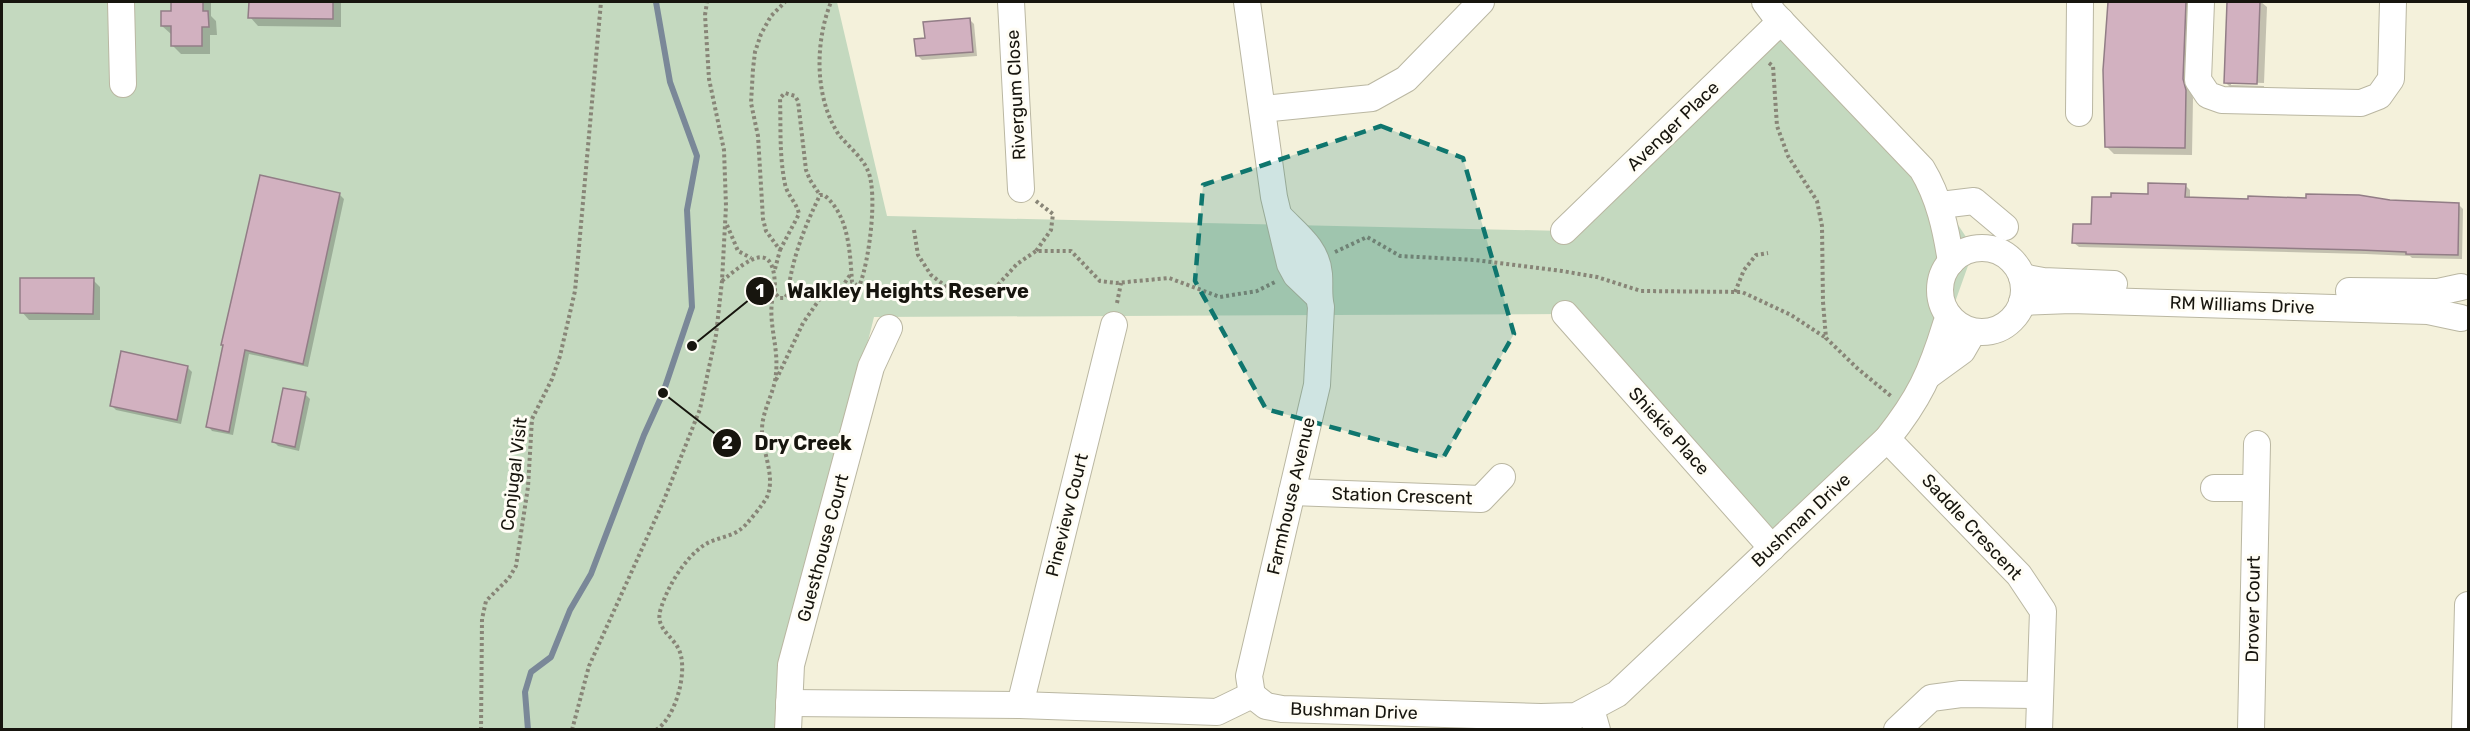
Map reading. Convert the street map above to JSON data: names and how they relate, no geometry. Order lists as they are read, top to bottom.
{
  "streets": {
    "street": [
      "Rivergum Close",
      "Avenger Place",
      "RM Williams Drive",
      "Shiekie Place",
      "Farmhouse Avenue",
      "Station Crescent",
      "Pineview Court",
      "Bushman Drive",
      "Saddle Crescent",
      "Guesthouse Court",
      "Drover Court"
    ],
    "path": ["Conjugal Visit"]
  },
  "crossings": [
    ["RM Williams Drive", "Bushman Drive"],
    ["Shiekie Place", "Bushman Drive"],
    ["Farmhouse Avenue", "Station Crescent"],
    ["Farmhouse Avenue", "Bushman Drive"],
    ["Bushman Drive", "Saddle Crescent"]
  ],
  "places": ["Walkley Heights Reserve", "Dry Creek"]
}
